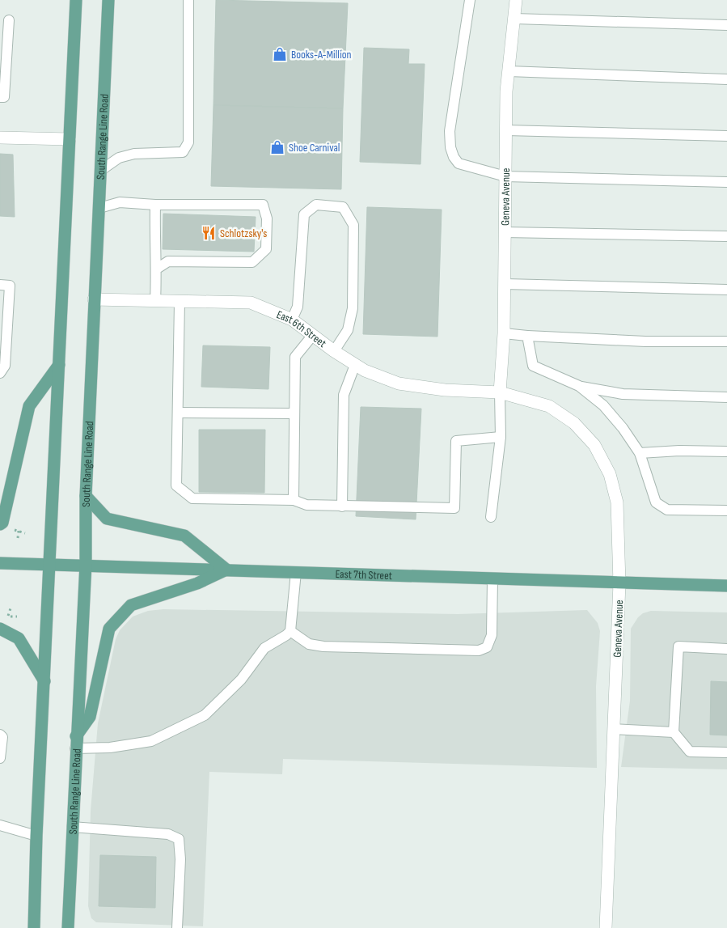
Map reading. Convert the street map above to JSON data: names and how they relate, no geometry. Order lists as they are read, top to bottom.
{
  "streets": {
    "main road": ["South Range Line Road", "East 7th Street"],
    "street": ["Geneva Avenue", "East 6th Street"]
  },
  "crossings": [
    ["South Range Line Road", "East 6th Street"],
    ["South Range Line Road", "East 7th Street"],
    ["Geneva Avenue", "East 6th Street"],
    ["Geneva Avenue", "East 7th Street"]
  ],
  "places": {
    "shop": ["Books-A-Million", "Shoe Carnival"],
    "restaurant": ["Schlotzsky's"]
  }
}
